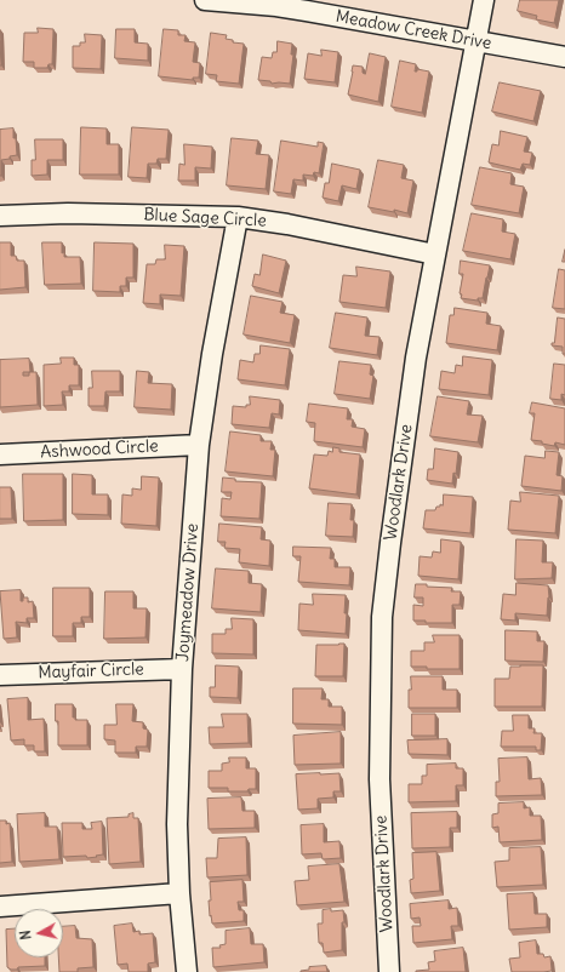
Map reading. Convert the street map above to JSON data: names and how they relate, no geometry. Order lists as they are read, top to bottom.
{
  "streets": {
    "street": [
      "Meadow Creek Drive",
      "Blue Sage Circle",
      "Ashwood Circle",
      "Woodlark Drive",
      "Joymeadow Drive",
      "Mayfair Circle"
    ]
  },
  "crossings": [
    ["Meadow Creek Drive", "Woodlark Drive"],
    ["Blue Sage Circle", "Woodlark Drive"],
    ["Blue Sage Circle", "Joymeadow Drive"],
    ["Ashwood Circle", "Joymeadow Drive"],
    ["Joymeadow Drive", "Mayfair Circle"]
  ],
  "north": "left"
}
